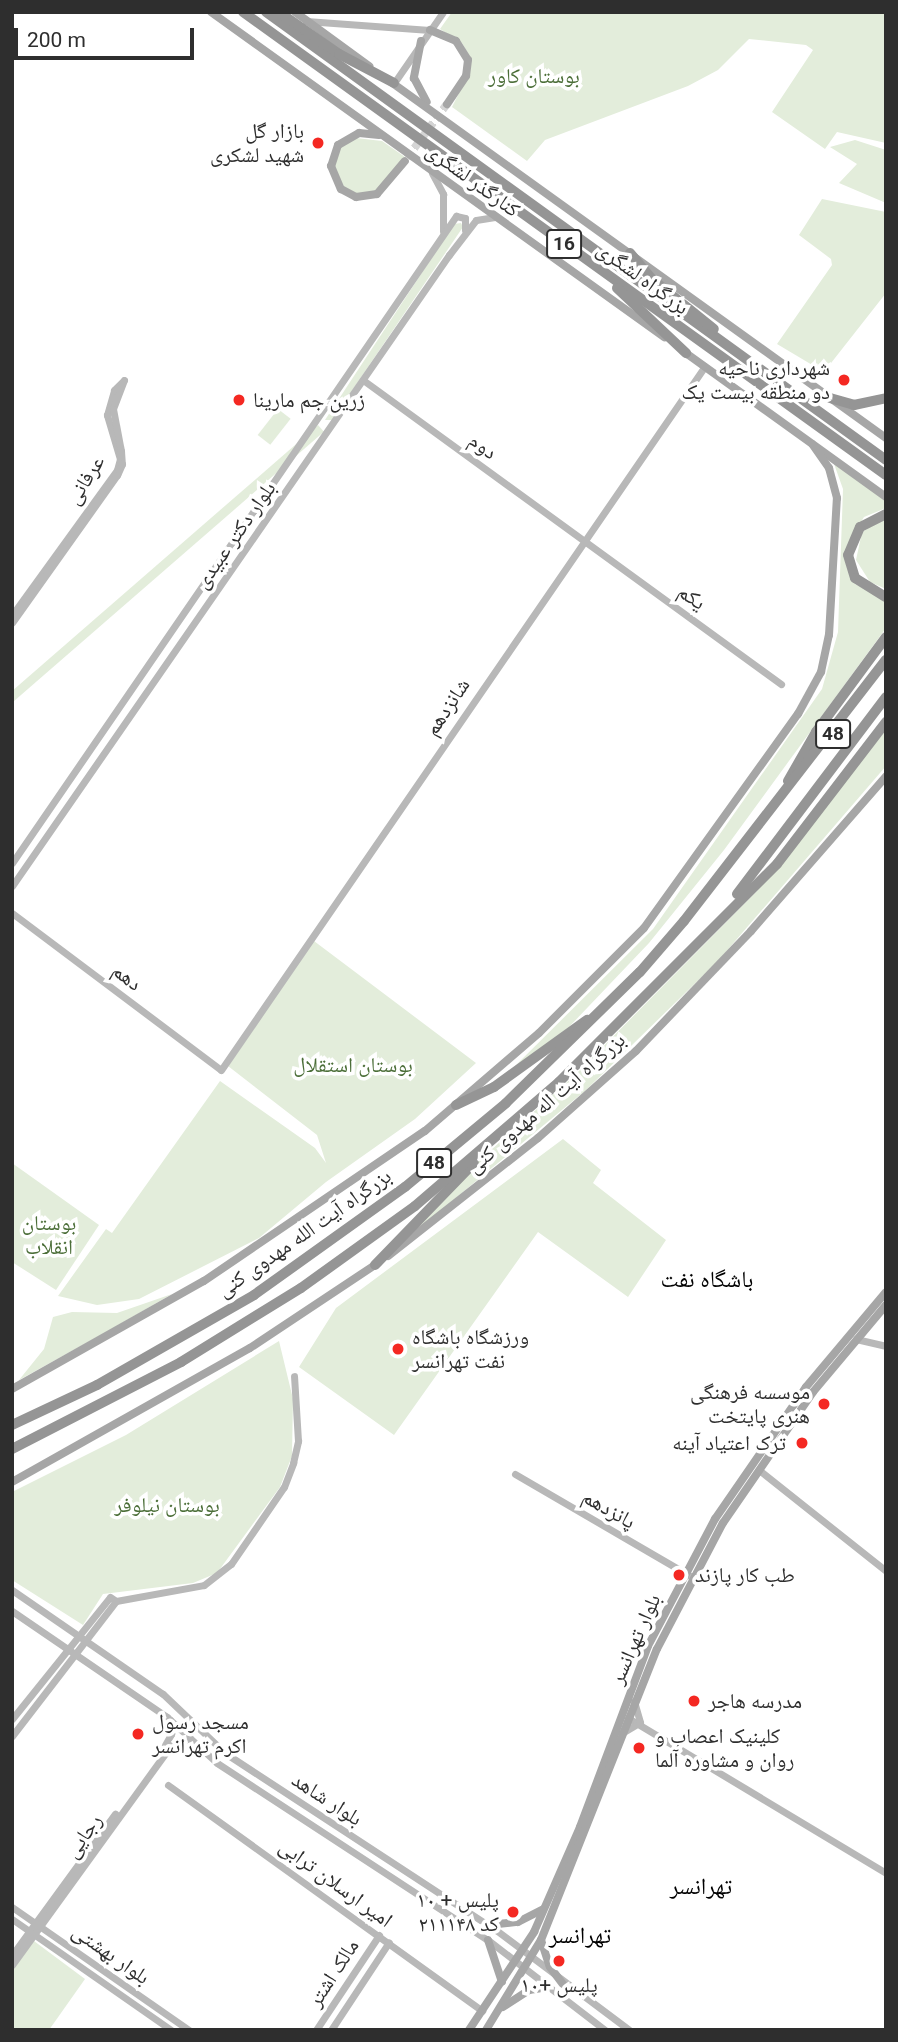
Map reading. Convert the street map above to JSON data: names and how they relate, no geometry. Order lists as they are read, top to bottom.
{
  "streets": {
    "highway": [
      "16",
      "بزرگراه لشگری",
      "48",
      "بزرگراه آیت اله مهدوی کنی",
      "بزرگراه آیت الله مهدوی کنی"
    ],
    "main road": ["کنارگذر لشگری", "بلوار تهرانسر"],
    "street": [
      "دوم",
      "عرفانی",
      "بلوار دکتر عبیدی",
      "یکم",
      "شانزدهم",
      "دهم",
      "پانزدهم",
      "بلوار شاهد",
      "رجایی",
      "امیر ارسلان ترابی",
      "بلوار بهشتی",
      "مالک اشتر"
    ]
  },
  "crossings": [
    ["کنارگذر لشگری", "بلوار دکتر عبیدی"],
    ["کنارگذر لشگری", "شانزدهم"],
    ["دوم", "بلوار دکتر عبیدی"],
    ["دوم", "یکم"],
    ["دوم", "شانزدهم"],
    ["یکم", "شانزدهم"],
    ["شانزدهم", "دهم"],
    ["48", "بزرگراه آیت اله مهدوی کنی"],
    ["پانزدهم", "بلوار تهرانسر"],
    ["بلوار تهرانسر", "بلوار شاهد"],
    ["بلوار تهرانسر", "امیر ارسلان ترابی"],
    ["بلوار شاهد", "رجایی"],
    ["رجایی", "بلوار بهشتی"],
    ["امیر ارسلان ترابی", "مالک اشتر"]
  ],
  "districts": ["باشگاه نفت", "تهرانسر", "تهرانسر"],
  "parks": [
    "بوستان کاور",
    "بوستان استقلال",
    "بوستان انقلاب",
    "بوستان نیلوفر"
  ],
  "places": [
    "بازار گل شهید لشکری",
    "شهرداری ناحیه دو منطقه بیست یک",
    "زرین جم مارینا",
    "ورزشگاه باشگاه نفت تهرانسر",
    "موسسه فرهنگی هنری پایتخت",
    "ترک اعتیاد آینه",
    "طب کار پازند",
    "مدرسه هاجر",
    "مسجد رسول اکرم تهرانسر",
    "کلینیک اعصاب و روان و مشاوره آلما",
    "پلیس + ۱۰ کد ۲۱۱۱۴۸",
    "پلیس +۱۰"
  ],
  "scale_bar": "200 m"
}
